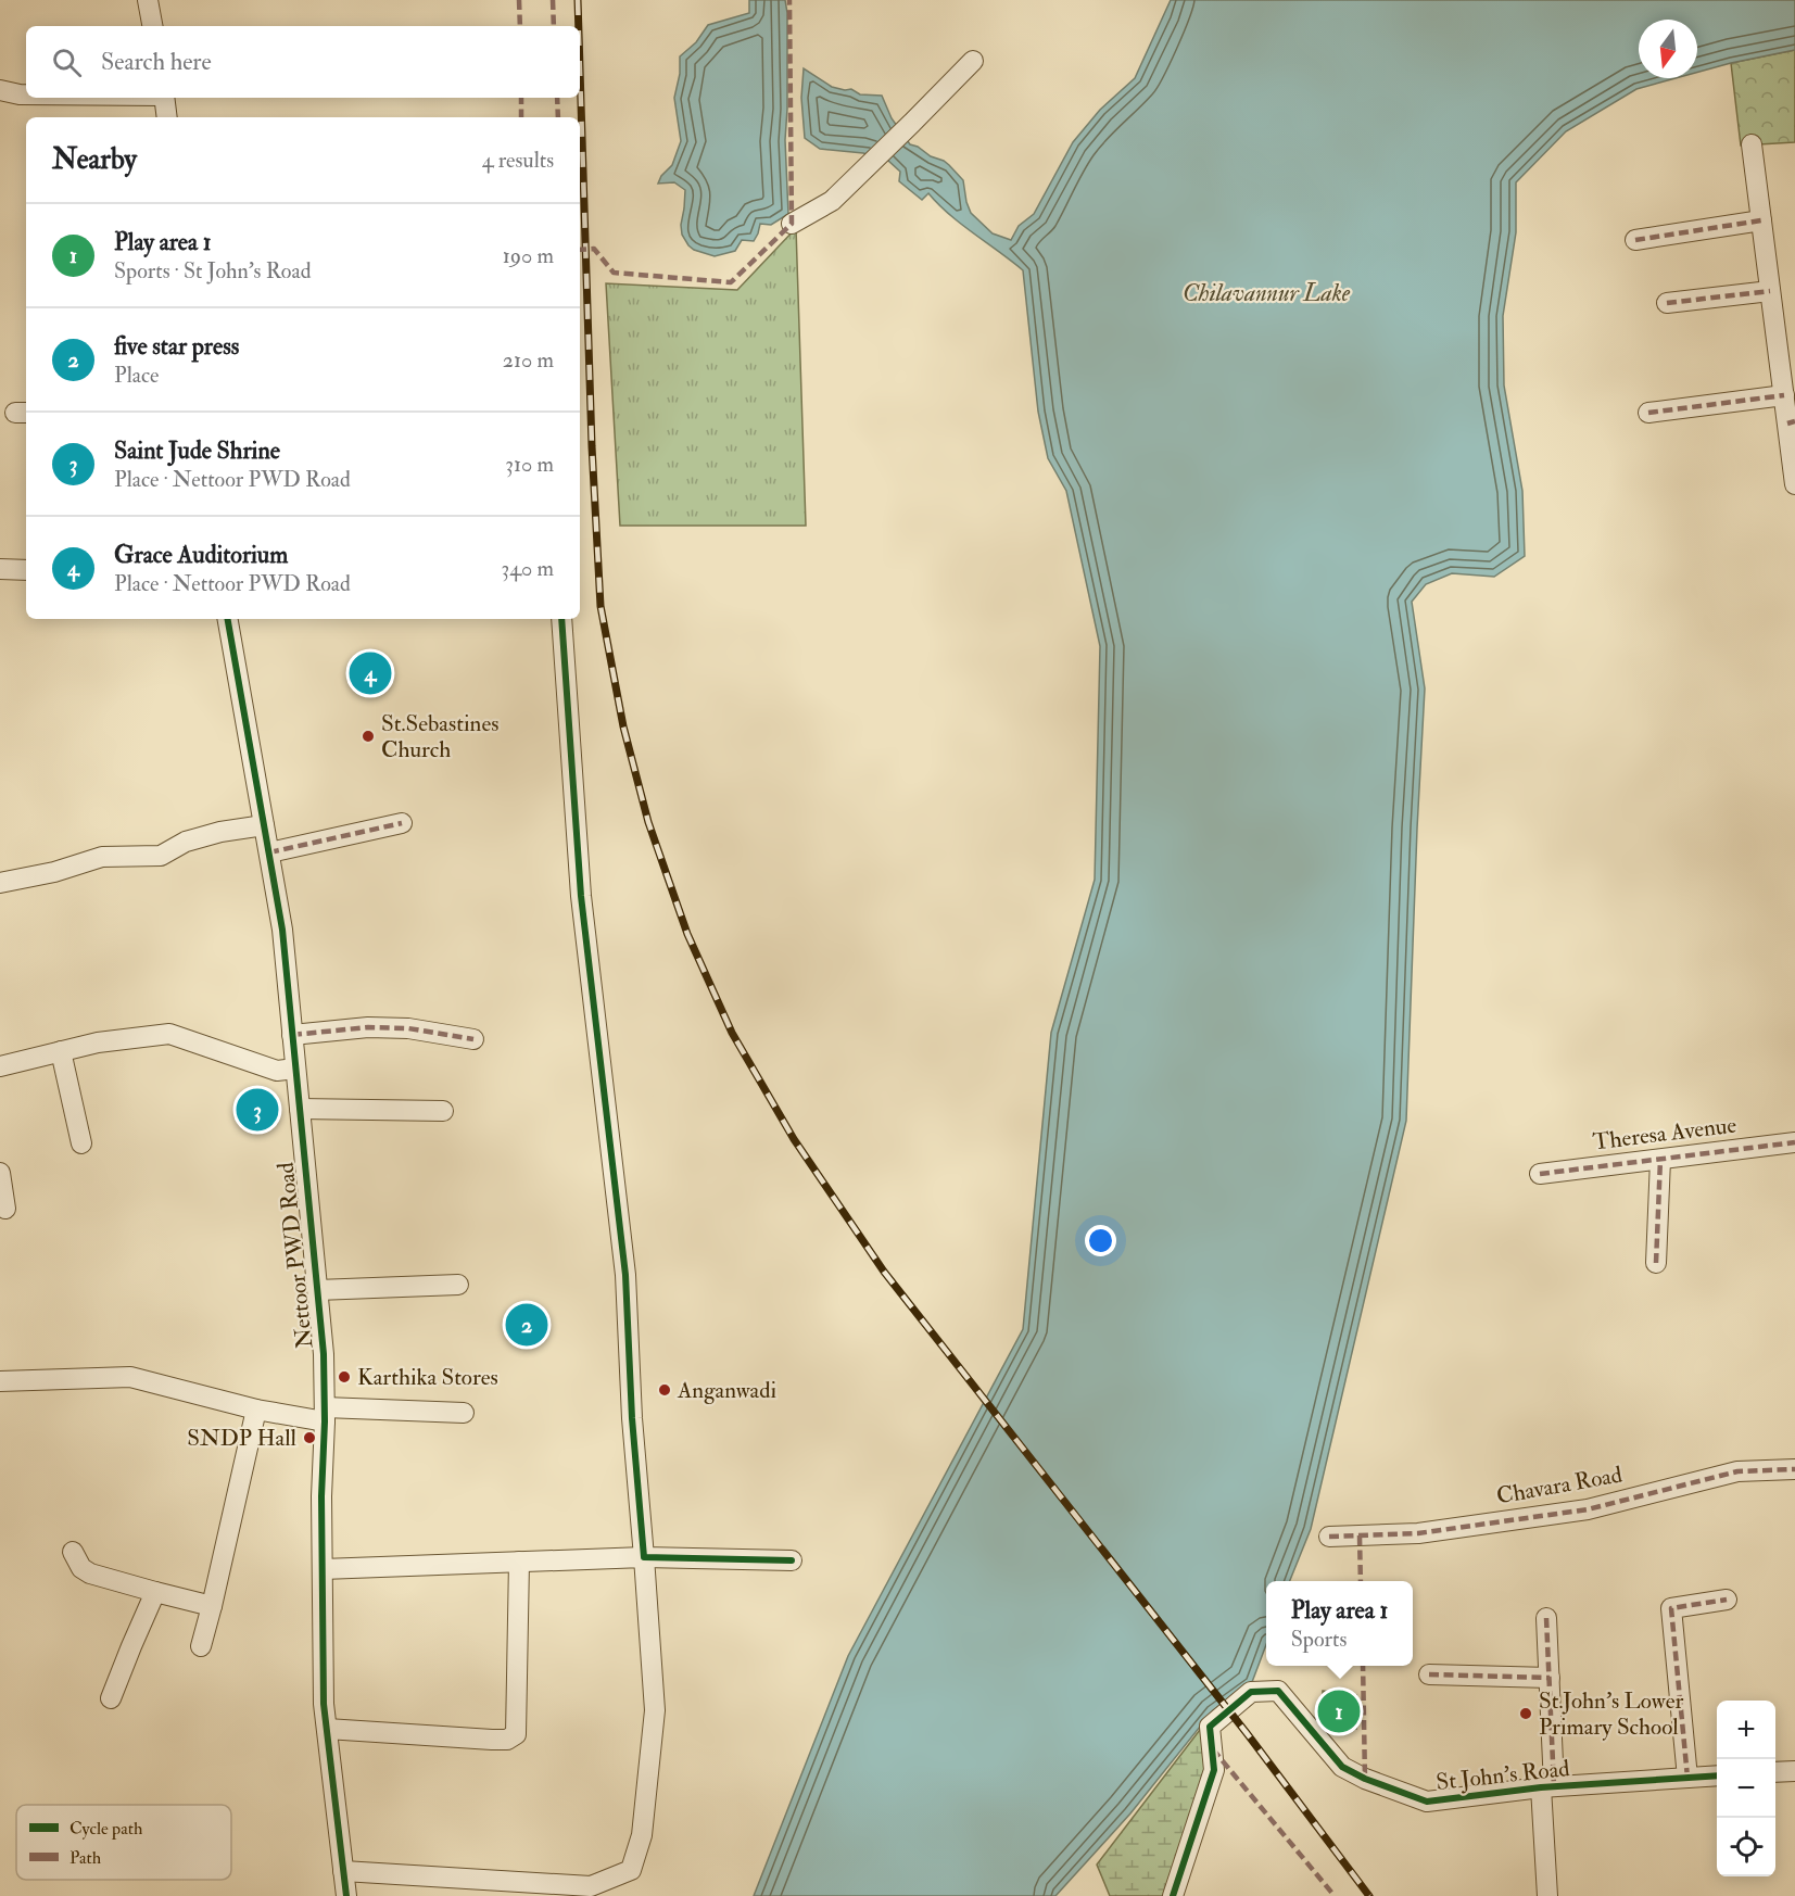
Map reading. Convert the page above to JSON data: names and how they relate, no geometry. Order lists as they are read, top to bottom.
{
  "streets": {
    "street": [
      "Theresa Avenue",
      "Nettoor PWD Road",
      "Chavara Road",
      "St John's Road"
    ]
  },
  "water": ["Chilavannur Lake"],
  "places": [
    "St.Sebastines Church",
    "Karthika Stores",
    "Anganwadi",
    "SNDP Hall",
    "St.John's Lower Primary School"
  ],
  "legend": ["Cycle path", "Path"],
  "north": "bottom",
  "page": {
    "search": "Search here",
    "heading": ["Nearby", "4 results"],
    "list": [
      {
        "mark": "1",
        "name": "Play area 1",
        "note": "Sports · St John's Road",
        "value": "190 m"
      },
      {
        "mark": "2",
        "name": "five star press",
        "note": "Place",
        "value": "210 m"
      },
      {
        "mark": "3",
        "name": "Saint Jude Shrine",
        "note": "Place · Nettoor PWD Road",
        "value": "310 m"
      },
      {
        "mark": "4",
        "name": "Grace Auditorium",
        "note": "Place · Nettoor PWD Road",
        "value": "340 m"
      }
    ],
    "pins": [
      "4",
      "3",
      "2",
      "1"
    ],
    "popup": ["Play area 1", "Sports"],
    "map_buttons": ["+", "−"]
  }
}
